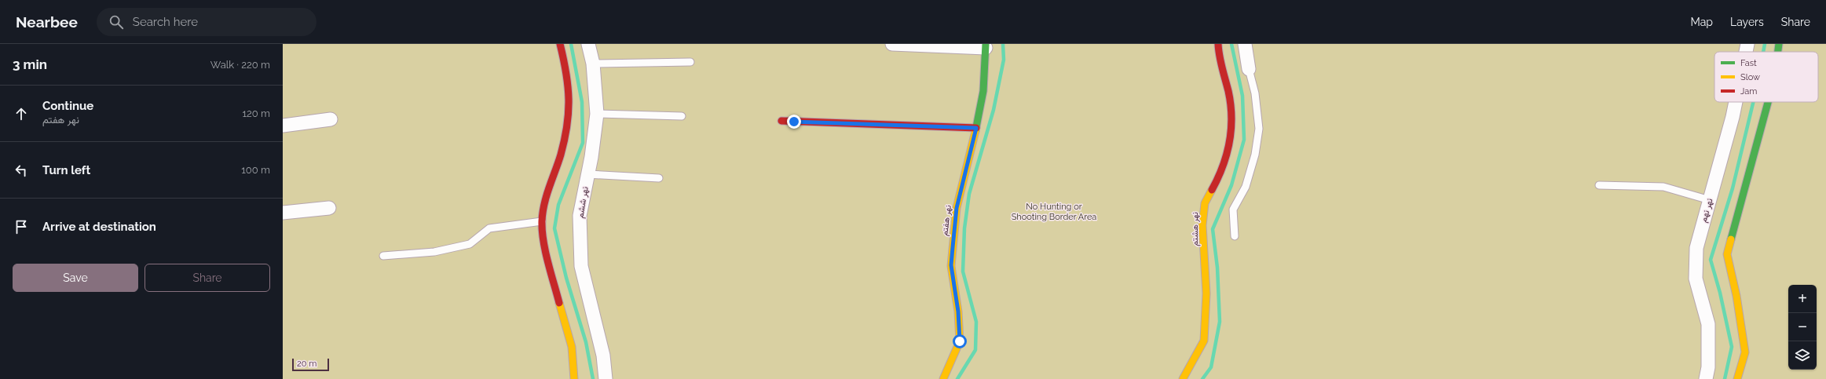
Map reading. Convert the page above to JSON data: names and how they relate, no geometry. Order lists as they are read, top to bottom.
{
  "streets": {
    "street": [
      "نهر ششم",
      "نهر نهم",
      "نهر هفتم",
      "نهر هشتم"
    ]
  },
  "parks": ["No Hunting or Shooting Border Area"],
  "legend": ["Fast", "Slow", "Jam"],
  "scale_bar": "20 m",
  "page": {
    "header": "Nearbee",
    "search": "Search here",
    "nav": ["Map", "Layers", "Share"],
    "heading": ["3 min", "Walk · 220 m"],
    "list": [
      ["Continue", "نهر هفتم", "120 m"],
      ["Turn left", "100 m"],
      "Arrive at destination"
    ],
    "buttons": ["Save", "Share"],
    "map_buttons": ["+", "−"],
    "scale": "20 m"
  }
}
